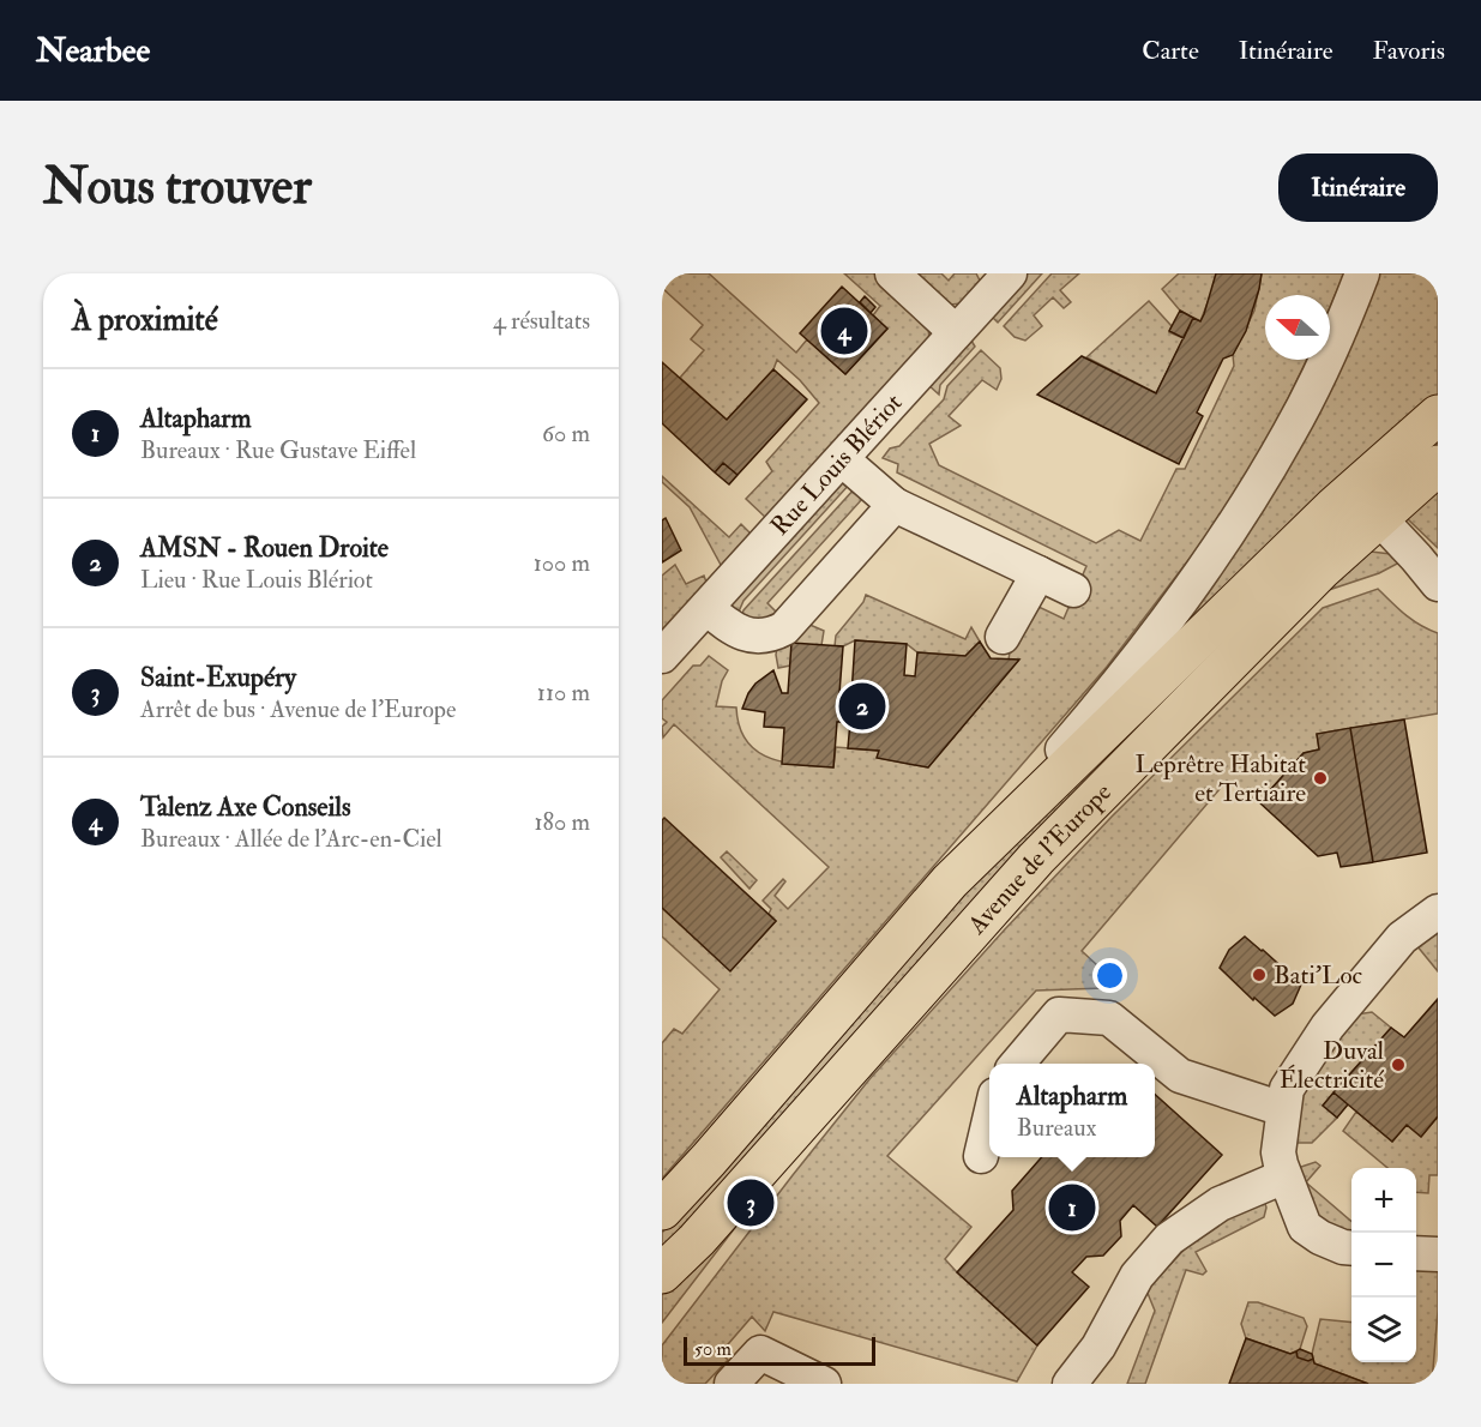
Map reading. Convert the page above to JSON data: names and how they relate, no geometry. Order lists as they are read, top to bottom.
{
  "streets": {
    "main road": ["Avenue de l'Europe"],
    "street": ["Rue Louis Blériot"]
  },
  "places": ["Leprêtre Habitat et Tertiaire", "Bati'Loc", "Duval Électricité"],
  "scale_bar": "50 m",
  "north": "left",
  "page": {
    "header": "Nearbee",
    "nav": ["Carte", "Itinéraire", "Favoris"],
    "buttons": "Itinéraire",
    "title": "Nous trouver",
    "heading": ["À proximité", "4 résultats"],
    "pins": [
      "4",
      "2",
      "3",
      "1"
    ],
    "list": [
      {
        "mark": "1",
        "name": "Altapharm",
        "note": "Bureaux · Rue Gustave Eiffel",
        "value": "60 m"
      },
      {
        "mark": "2",
        "name": "AMSN - Rouen Droite",
        "note": "Lieu · Rue Louis Blériot",
        "value": "100 m"
      },
      {
        "mark": "3",
        "name": "Saint-Exupéry",
        "note": "Arrêt de bus · Avenue de l'Europe",
        "value": "110 m"
      },
      {
        "mark": "4",
        "name": "Talenz Axe Conseils",
        "note": "Bureaux · Allée de l'Arc-en-Ciel",
        "value": "180 m"
      }
    ],
    "popup": ["Altapharm", "Bureaux"],
    "map_buttons": ["+", "−"],
    "scale": "50 m"
  }
}
